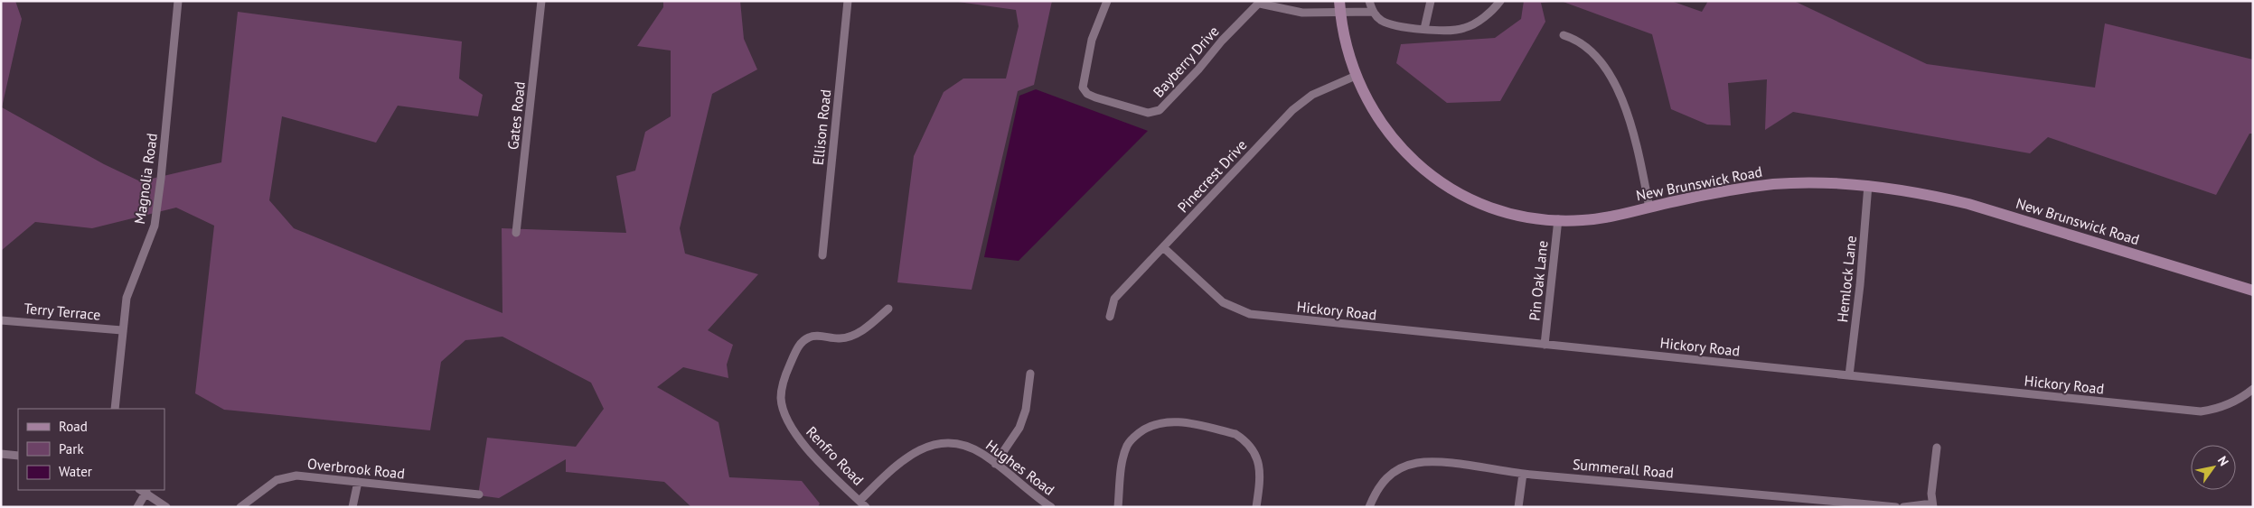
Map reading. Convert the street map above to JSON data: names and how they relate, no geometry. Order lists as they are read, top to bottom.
{
  "streets": {
    "street": [
      "Bayberry Drive",
      "Gates Road",
      "Ellison Road",
      "Pinecrest Drive",
      "Magnolia Road",
      "New Brunswick Road",
      "Hemlock Lane",
      "Pin Oak Lane",
      "Hickory Road",
      "Terry Terrace",
      "Renfro Road",
      "Hughes Road",
      "Overbrook Road",
      "Summerall Road"
    ]
  },
  "crossings": [
    ["Bayberry Drive", "New Brunswick Road"],
    ["Pinecrest Drive", "New Brunswick Road"],
    ["Pinecrest Drive", "Hickory Road"],
    ["Magnolia Road", "Terry Terrace"],
    ["New Brunswick Road", "Hemlock Lane"],
    ["New Brunswick Road", "Pin Oak Lane"],
    ["Hemlock Lane", "Hickory Road"],
    ["Pin Oak Lane", "Hickory Road"],
    ["Renfro Road", "Hughes Road"]
  ],
  "legend": ["Road", "Park", "Water"],
  "north": "top right"
}
